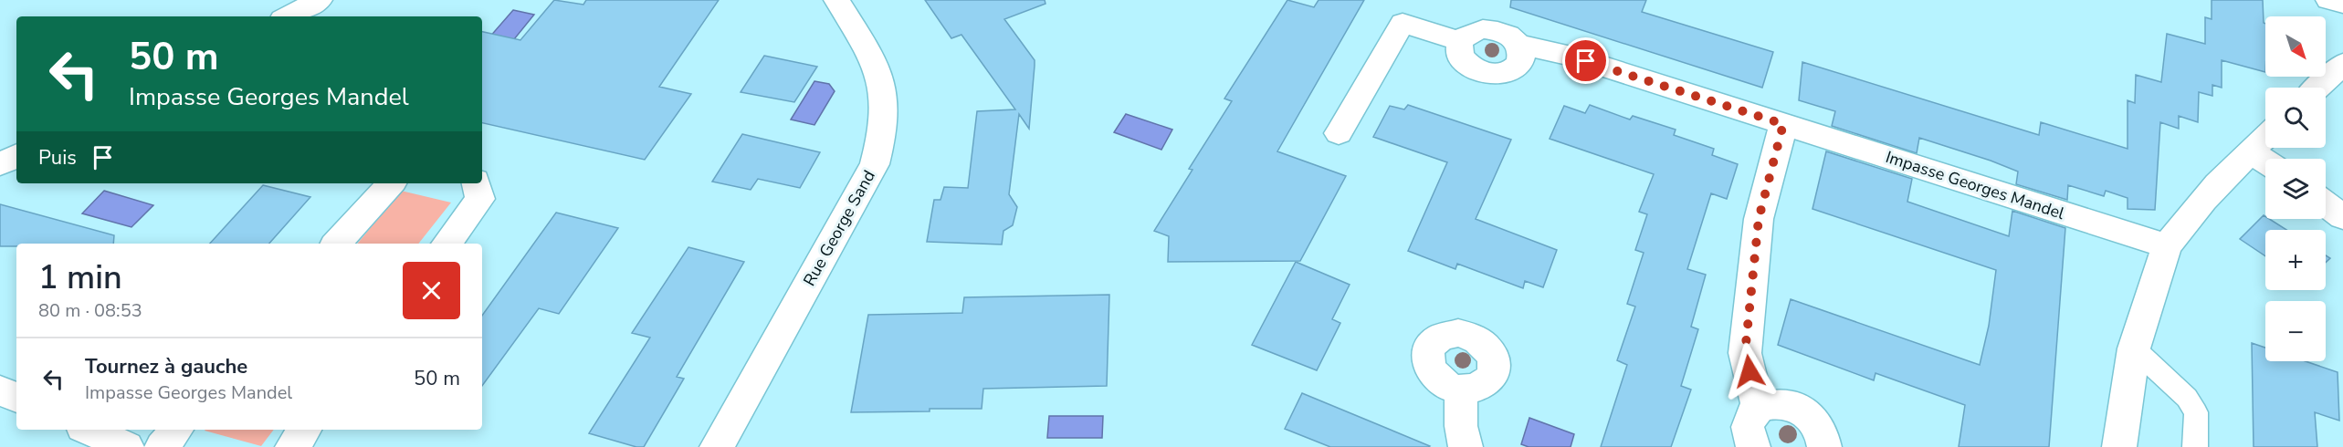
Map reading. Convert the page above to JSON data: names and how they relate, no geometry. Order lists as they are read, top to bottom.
{
  "streets": {
    "street": ["Impasse Georges Mandel", "Rue George Sand"]
  },
  "north": "bottom right",
  "page": {
    "map_buttons": ["+", "−"],
    "turn": ["50 m", "Impasse Georges Mandel"],
    "then": "Puis",
    "heading": ["1 min", "80 m · 08:53"],
    "list": [
      {
        "name": "Tournez à gauche",
        "note": "Impasse Georges Mandel",
        "value": "50 m"
      }
    ]
  }
}
